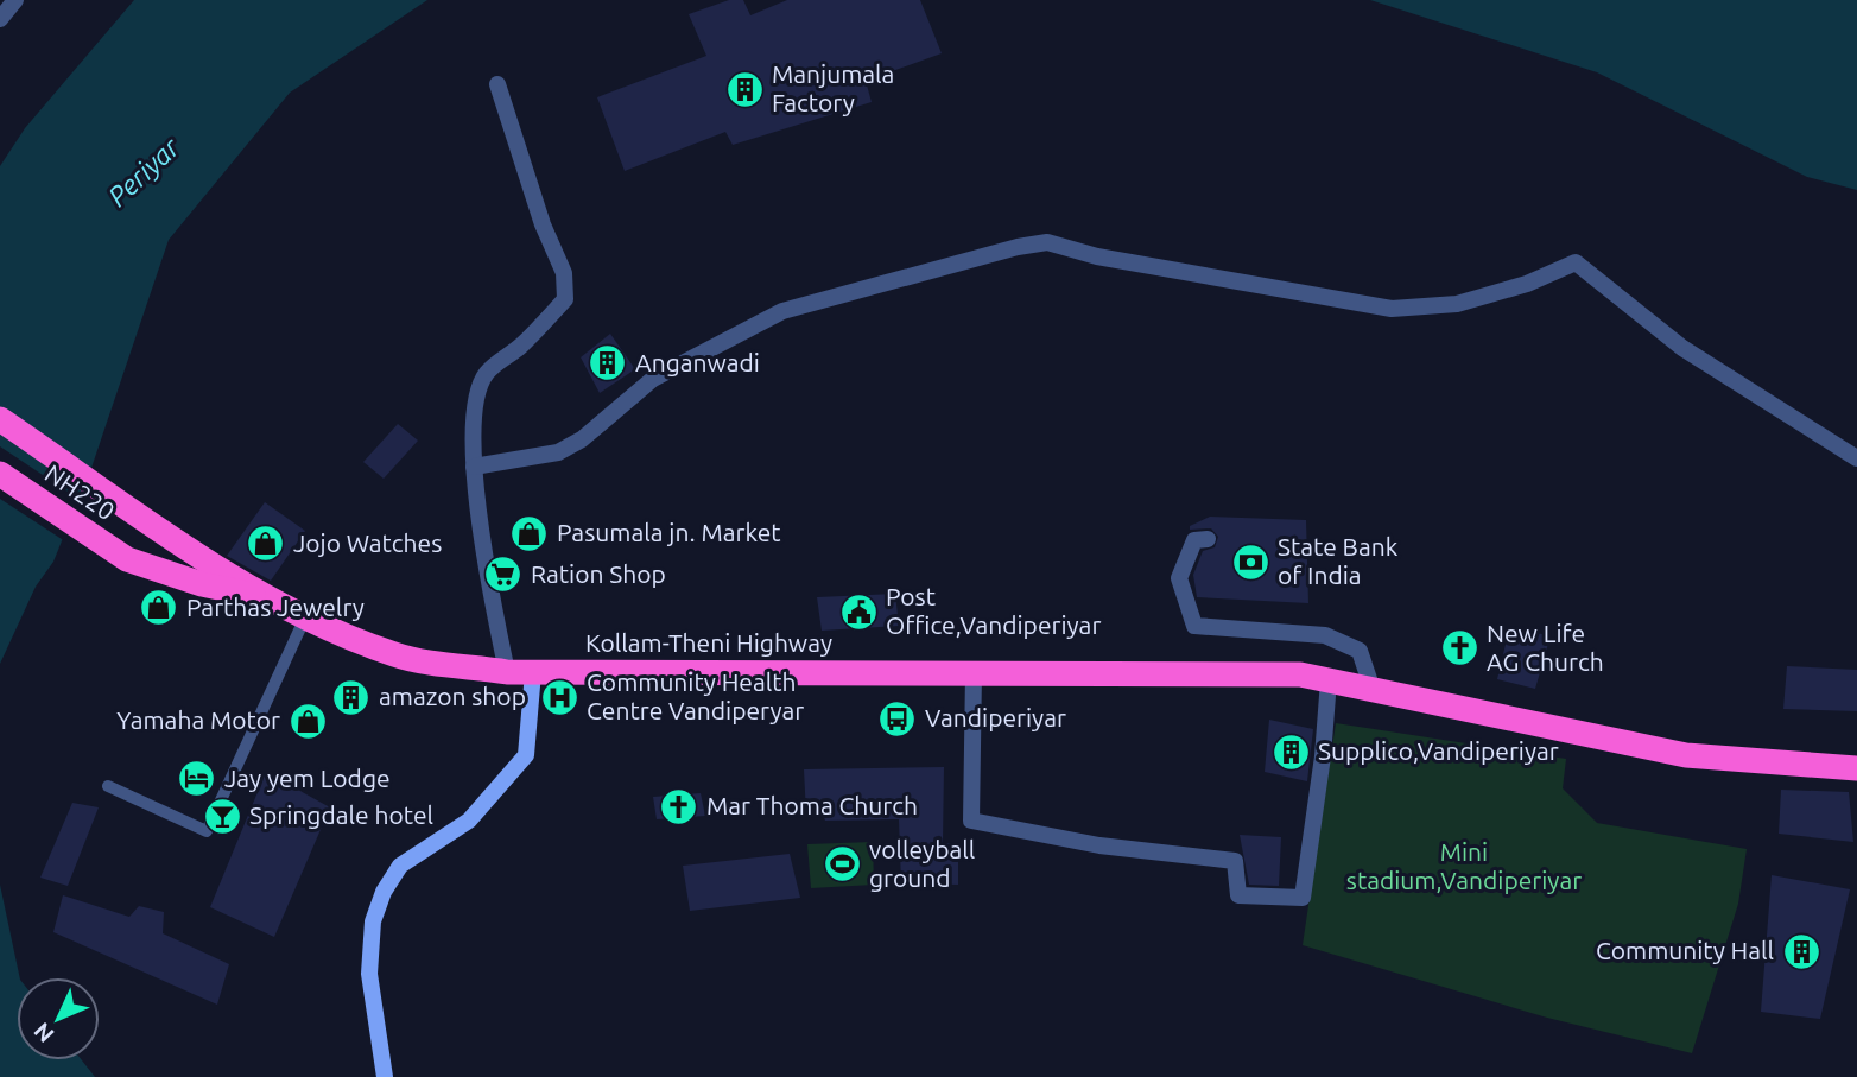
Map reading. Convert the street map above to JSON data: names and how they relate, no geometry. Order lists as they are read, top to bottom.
{
  "streets": {
    "highway": ["NH220", "Kollam-Theni Highway"]
  },
  "crossings": [
    ["NH220", "Kollam-Theni Highway"]
  ],
  "water": ["Periyar"],
  "parks": ["Mini stadium,Vandiperiyar"],
  "places": {
    "building": [
      "Manjumala Factory",
      "Anganwadi",
      "amazon shop",
      "Supplico,Vandiperiyar",
      "Community Hall"
    ],
    "shop": [
      "Pasumala jn. Market",
      "Jojo Watches",
      "Parthas Jewelry",
      "Yamaha Motor"
    ],
    "bank": ["State Bank of India"],
    "supermarket": ["Ration Shop"],
    "public building": ["Post Office,Vandiperiyar"],
    "church": ["New Life AG Church", "Mar Thoma Church"],
    "hospital": ["Community Health Centre Vandiperyar"],
    "bus stop": ["Vandiperiyar"],
    "hotel": ["Jay yem Lodge"],
    "bar": ["Springdale hotel"],
    "sports": ["volleyball ground"]
  },
  "north": "bottom left"
}
